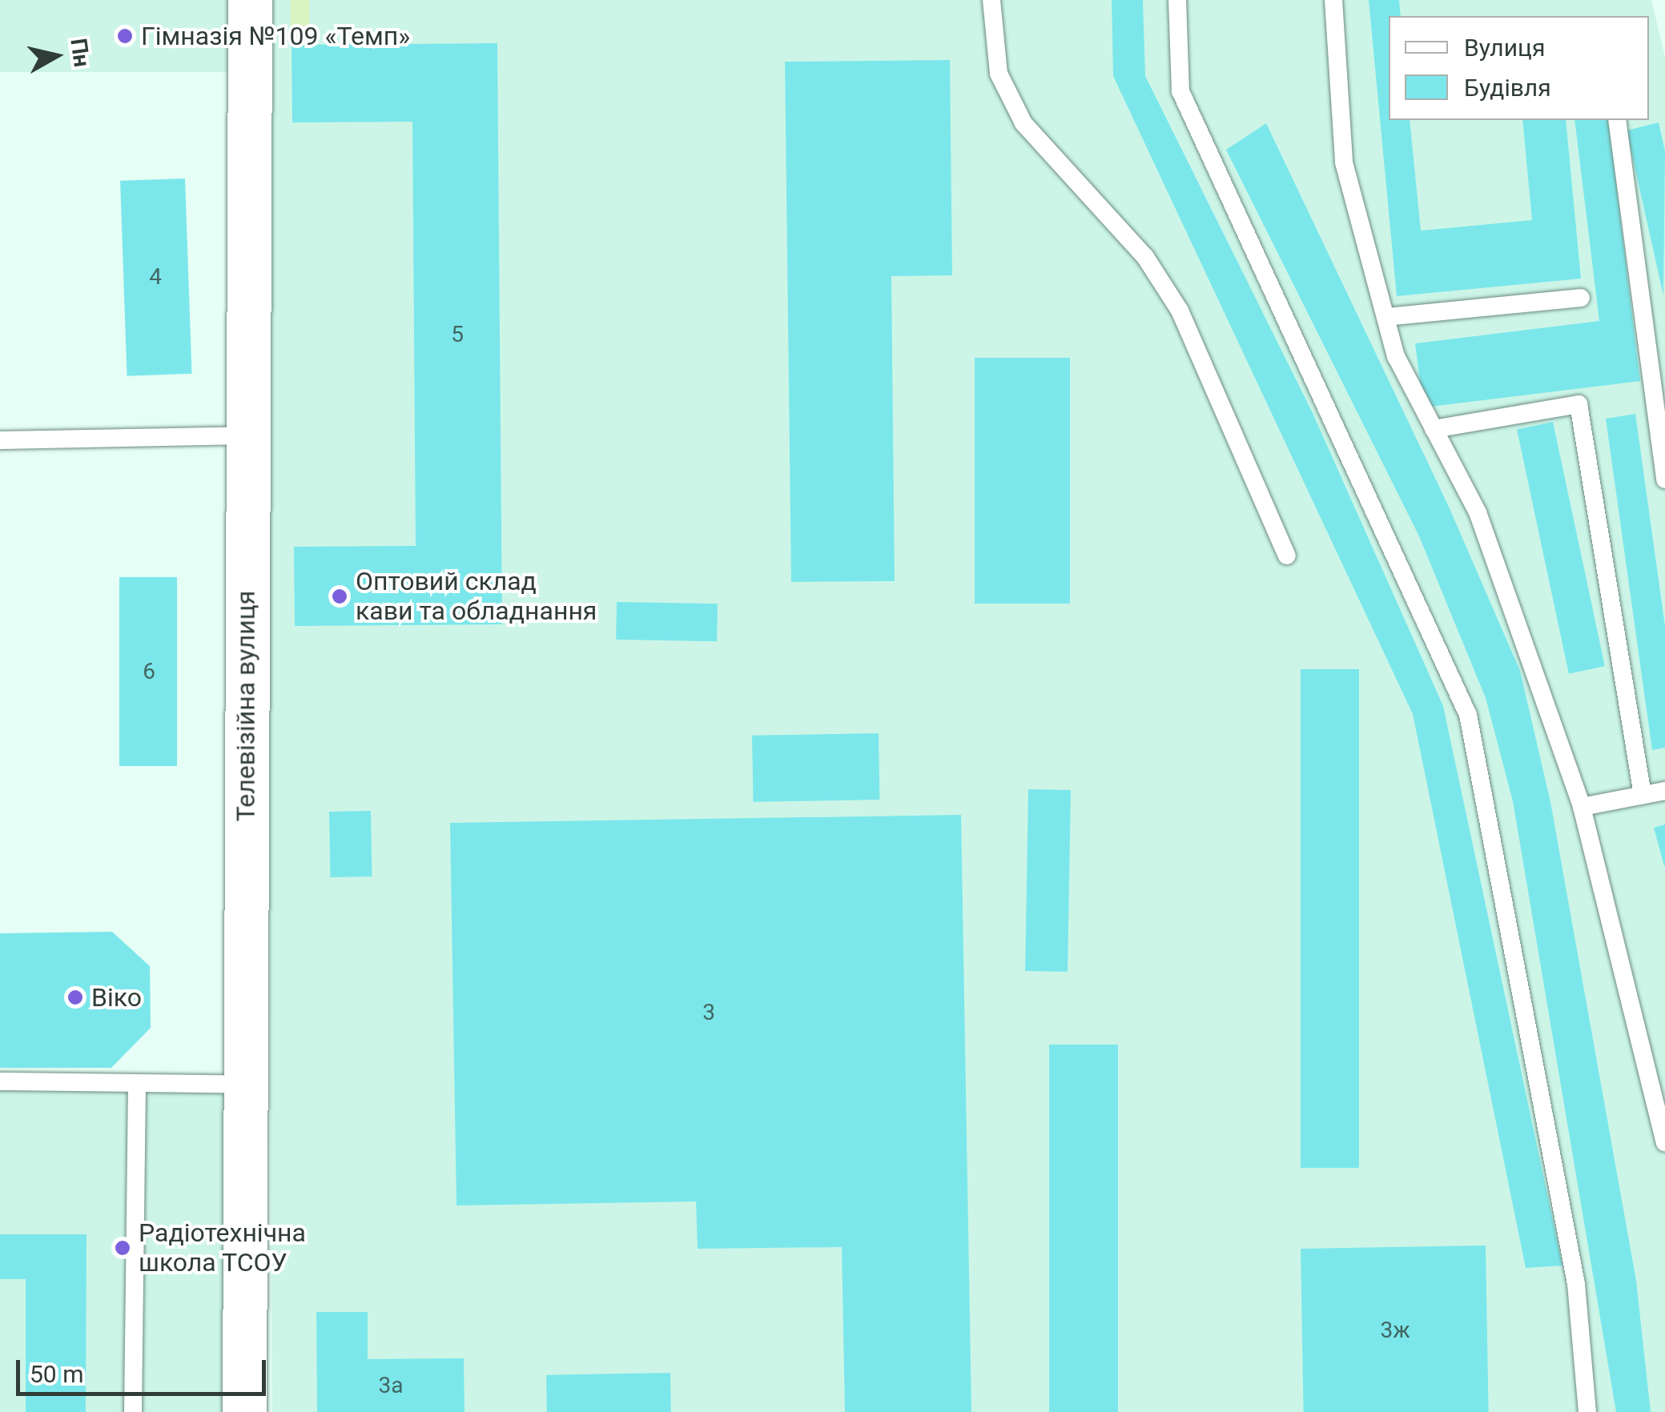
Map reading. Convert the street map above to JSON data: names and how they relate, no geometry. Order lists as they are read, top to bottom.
{
  "streets": {
    "street": ["Телевізійна вулиця"]
  },
  "places": [
    "Гімназія №109 «Темп»",
    "Оптовий склад кави та обладнання",
    "Віко",
    "Радіотехнічна школа ТСОУ"
  ],
  "house_numbers": [
    "4",
    "5",
    "6",
    "3",
    "3ж",
    "3а"
  ],
  "legend": ["Вулиця", "Будівля"],
  "scale_bar": "50 m",
  "north": "right"
}
